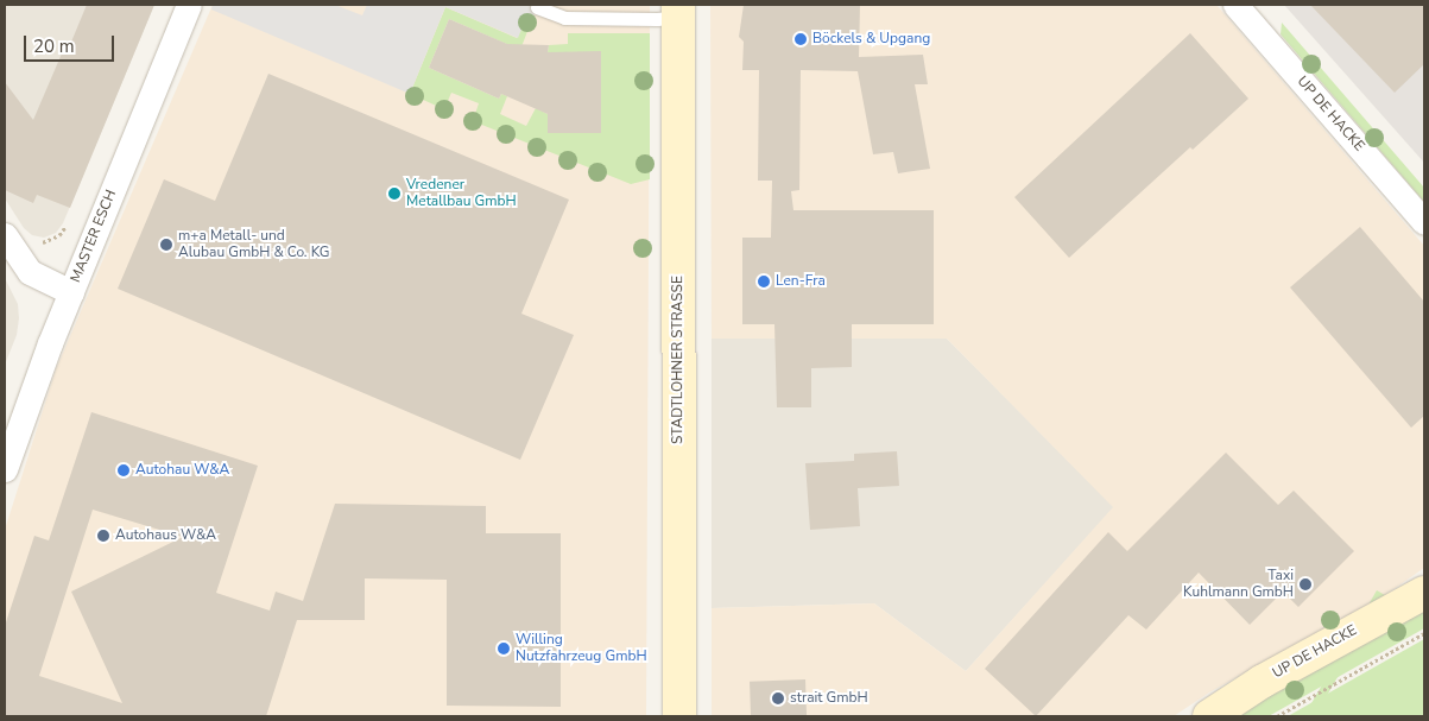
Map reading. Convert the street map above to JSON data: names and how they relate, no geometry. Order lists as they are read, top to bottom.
{
  "streets": {
    "street": ["UP DE HACKE", "MASTER ESCH", "STADTLOHNER STRASSE"]
  },
  "places": [
    "Böckels & Upgang",
    "Vredener Metallbau GmbH",
    "m+a Metall- und Alubau GmbH & Co. KG",
    "Len-Fra",
    "Autohau W&A",
    "Autohaus W&A",
    "Taxi Kuhlmann GmbH",
    "Willing Nutzfahrzeug GmbH",
    "strait GmbH"
  ],
  "scale_bar": "20 m"
}
